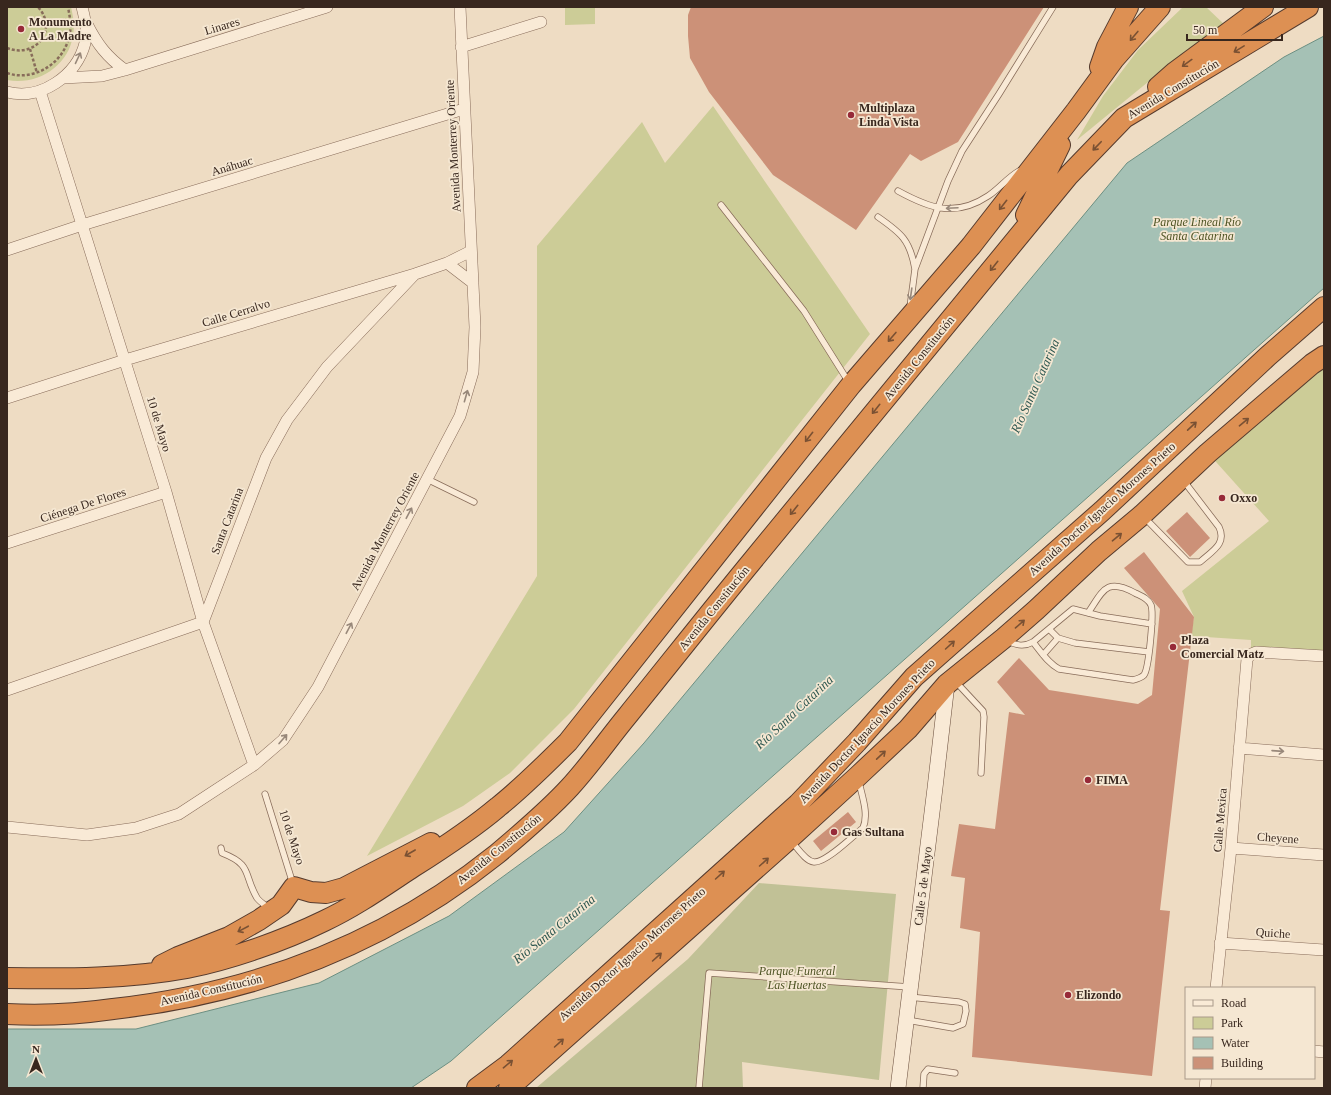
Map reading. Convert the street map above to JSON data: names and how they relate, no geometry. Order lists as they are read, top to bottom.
{
  "streets": {
    "highway": ["Avenida Constitución", "Avenida Doctor Ignacio Morones Prieto"],
    "street": [
      "Linares",
      "Avenida Monterrey Oriente",
      "Anáhuac",
      "Calle Cerralvo",
      "10 de Mayo",
      "Ciénega De Flores",
      "Santa Catarina",
      "Calle Mexica",
      "Cheyene",
      "Calle 5 de Mayo",
      "Quiche"
    ]
  },
  "crossings": [
    ["Avenida Monterrey Oriente", "Anáhuac"],
    ["Avenida Monterrey Oriente", "Calle Cerralvo"],
    ["Avenida Monterrey Oriente", "10 de Mayo"],
    ["Anáhuac", "10 de Mayo"],
    ["Calle Cerralvo", "10 de Mayo"],
    ["Calle Cerralvo", "Santa Catarina"],
    ["10 de Mayo", "Ciénega De Flores"],
    ["10 de Mayo", "Santa Catarina"],
    ["Avenida Doctor Ignacio Morones Prieto", "Calle 5 de Mayo"],
    ["Calle Mexica", "Cheyene"],
    ["Calle Mexica", "Quiche"]
  ],
  "one_way": ["Avenida Monterrey Oriente", "Avenida Doctor Ignacio Morones Prieto"],
  "water": ["Río Santa Catarina"],
  "parks": ["Parque Lineal Río Santa Catarina", "Parque Funeral Las Huertas"],
  "places": [
    "Monumento A La Madre",
    "Multiplaza Linda Vista",
    "Oxxo",
    "Plaza Comercial Matz",
    "FIMA",
    "Gas Sultana",
    "Elizondo"
  ],
  "legend": [
    "Road",
    "Park",
    "Water",
    "Building"
  ],
  "scale_bar": "50 m",
  "north": "top"
}
